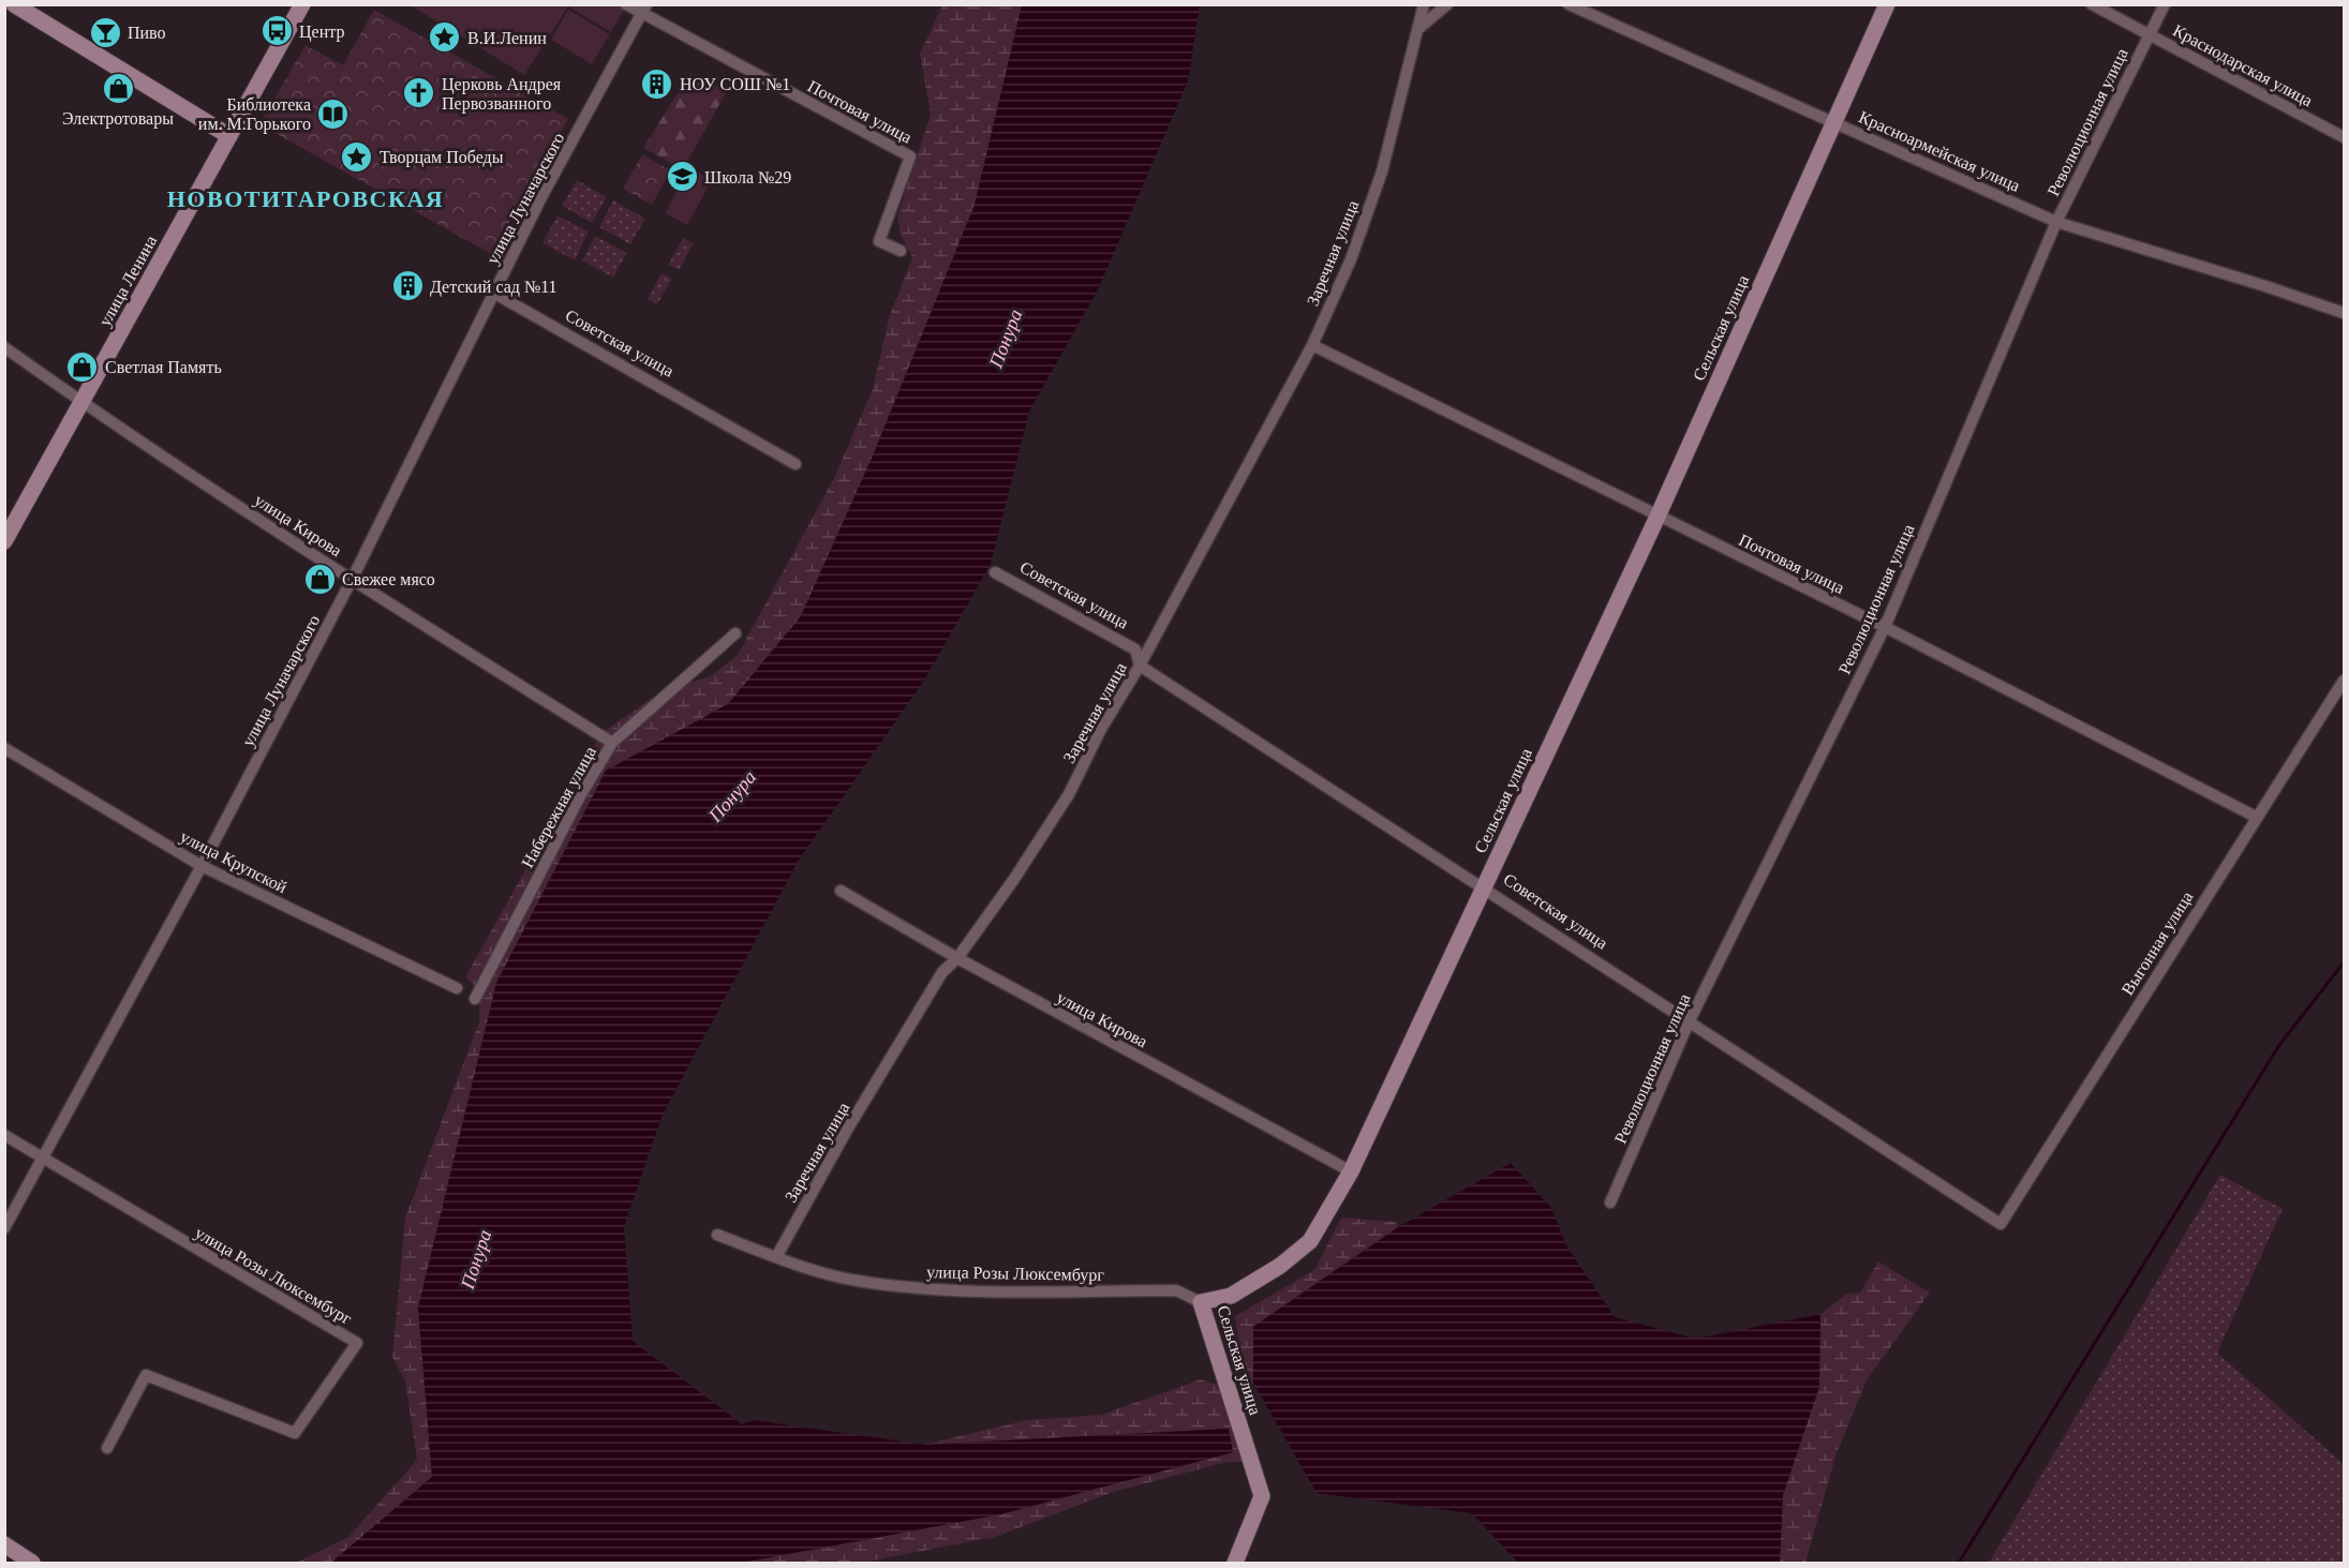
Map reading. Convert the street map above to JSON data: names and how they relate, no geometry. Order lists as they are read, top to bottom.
{
  "streets": {
    "street": [
      "Краснодарская улица",
      "Почтовая улица",
      "Революционная улица",
      "Красноармейская улица",
      "улица Луначарского",
      "Заречная улица",
      "улица Ленина",
      "Сельская улица",
      "Советская улица",
      "улица Кирова",
      "Набережная улица",
      "улица Крупской",
      "Выгонная улица",
      "улица Розы Люксембург"
    ]
  },
  "crossings": [
    ["Краснодарская улица", "Революционная улица"],
    ["Почтовая улица", "Революционная улица"],
    ["Почтовая улица", "улица Луначарского"],
    ["Почтовая улица", "Заречная улица"],
    ["Почтовая улица", "Сельская улица"],
    ["Почтовая улица", "Выгонная улица"],
    ["Революционная улица", "Красноармейская улица"],
    ["Революционная улица", "Советская улица"],
    ["Красноармейская улица", "Сельская улица"],
    ["улица Луначарского", "Советская улица"],
    ["улица Луначарского", "улица Кирова"],
    ["улица Луначарского", "улица Крупской"],
    ["улица Луначарского", "улица Розы Люксембург"],
    ["Заречная улица", "Советская улица"],
    ["Заречная улица", "улица Кирова"],
    ["Заречная улица", "улица Розы Люксембург"],
    ["улица Ленина", "улица Кирова"],
    ["Сельская улица", "Советская улица"],
    ["Сельская улица", "улица Кирова"],
    ["Сельская улица", "улица Розы Люксембург"],
    ["Советская улица", "Выгонная улица"],
    ["улица Кирова", "Набережная улица"]
  ],
  "districts": ["НОВОТИТАРОВСКАЯ"],
  "water": ["Понура"],
  "places": {
    "bus stop": ["Центр"],
    "bar": ["Пиво"],
    "place": ["В.И.Ленин", "Творцам Победы"],
    "building": ["НОУ СОШ №1", "Детский сад №11"],
    "shop": ["Электротовары", "Светлая Память", "Свежее мясо"],
    "church": ["Церковь Андрея Первозванного"],
    "library": ["Библиотека им. М.Горького"],
    "school or university": ["Школа №29"]
  }
}
